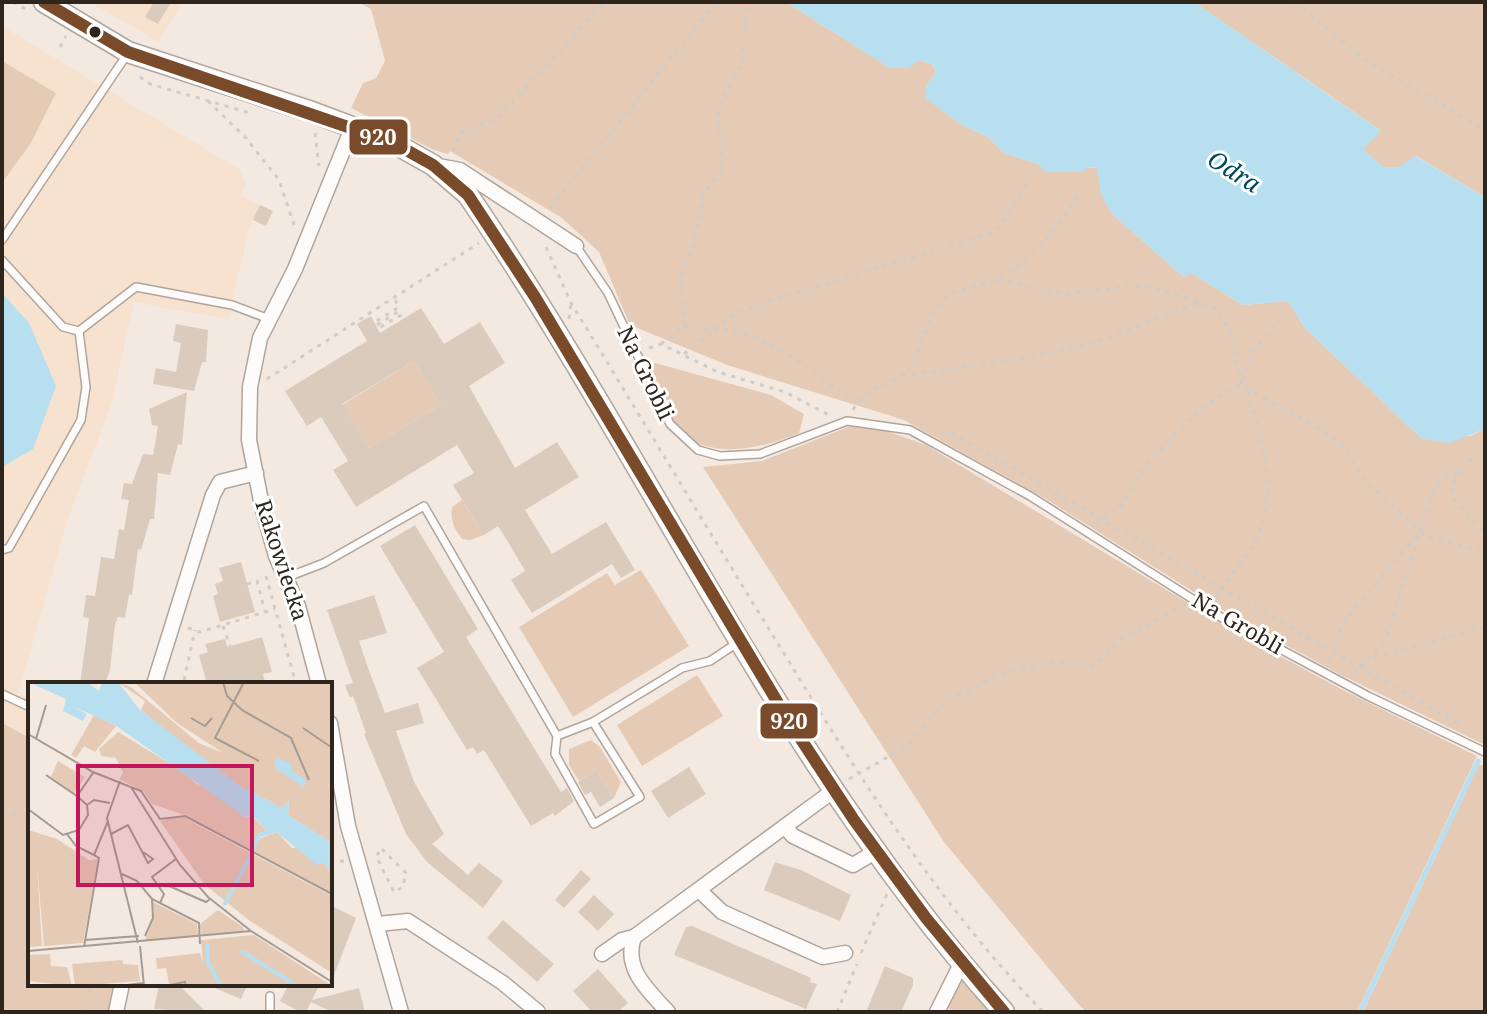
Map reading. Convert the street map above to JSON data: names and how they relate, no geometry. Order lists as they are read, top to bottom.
{
  "streets": {
    "street": ["Na Grobli", "Rakowiecka"]
  },
  "crossings": [
    ["Na Grobli", "Rakowiecka"]
  ],
  "water": ["Odra"],
  "lines": ["transit line 920"]
}
